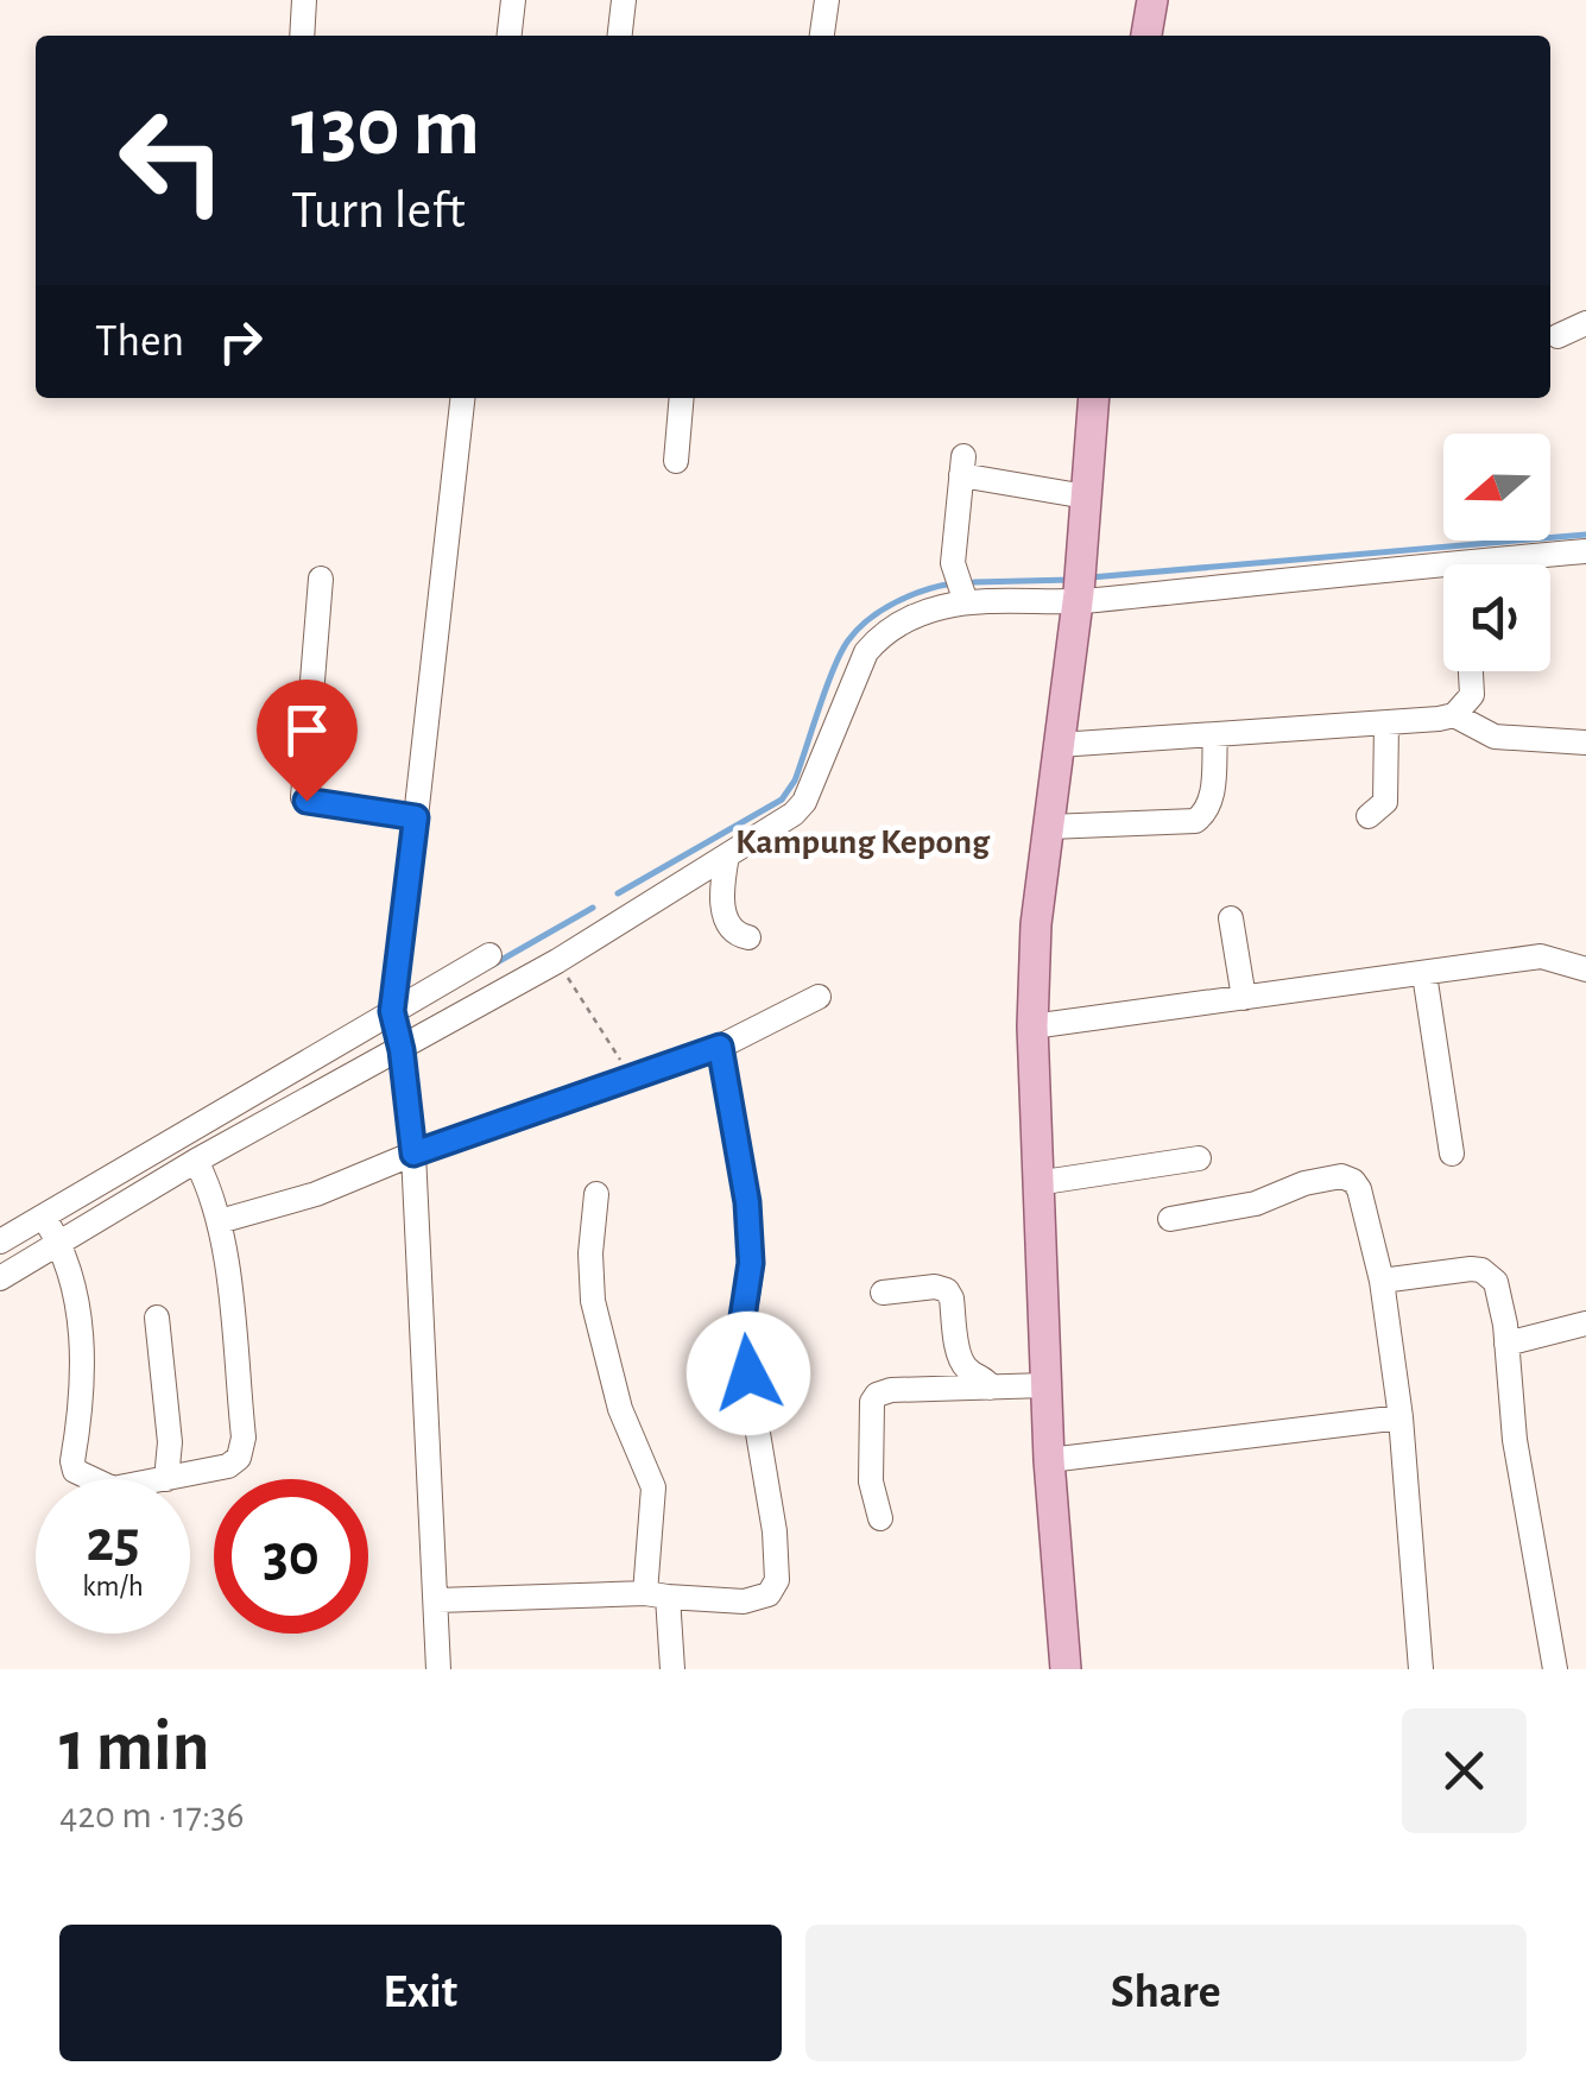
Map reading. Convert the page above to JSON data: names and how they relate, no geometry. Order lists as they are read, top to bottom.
{
  "districts": ["Kampung Kepong"],
  "north": "left",
  "page": {
    "turn": ["130 m", "Turn left"],
    "then": "Then",
    "speed": "25 km/h",
    "limit": "30",
    "heading": ["1 min", "420 m · 17:36"],
    "buttons": ["Exit", "Share"]
  }
}
